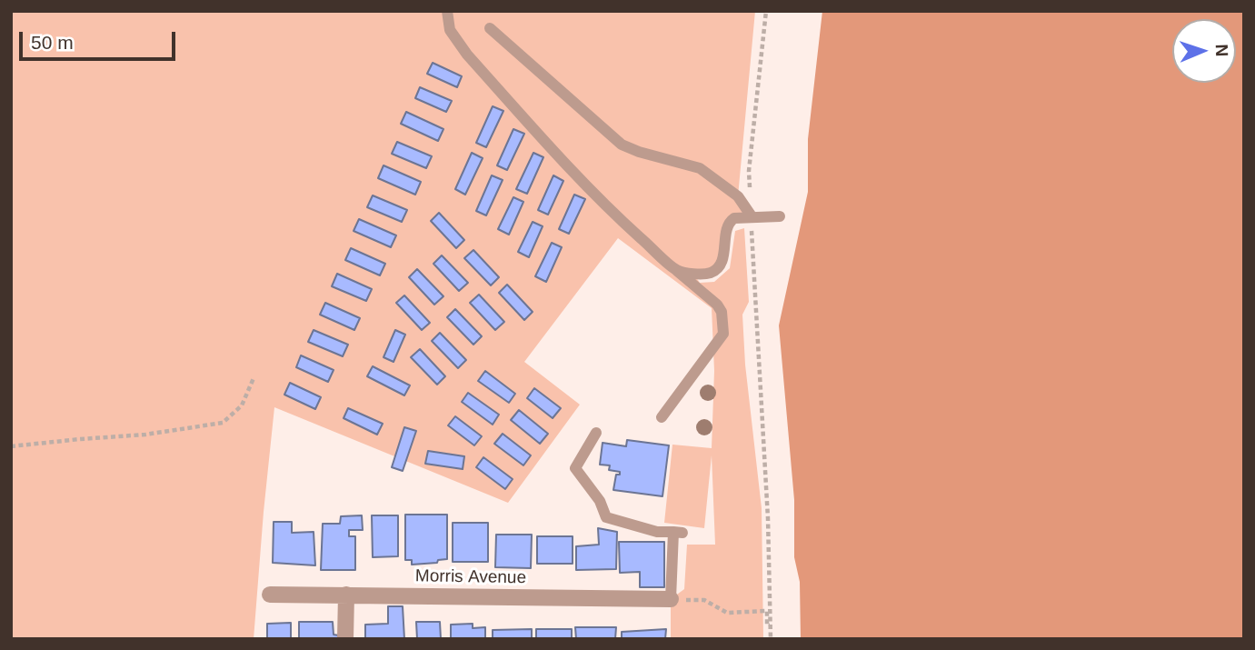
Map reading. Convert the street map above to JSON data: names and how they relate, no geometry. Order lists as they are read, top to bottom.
{
  "streets": {
    "street": ["Morris Avenue"]
  },
  "scale_bar": "50 m",
  "north": "right"
}
